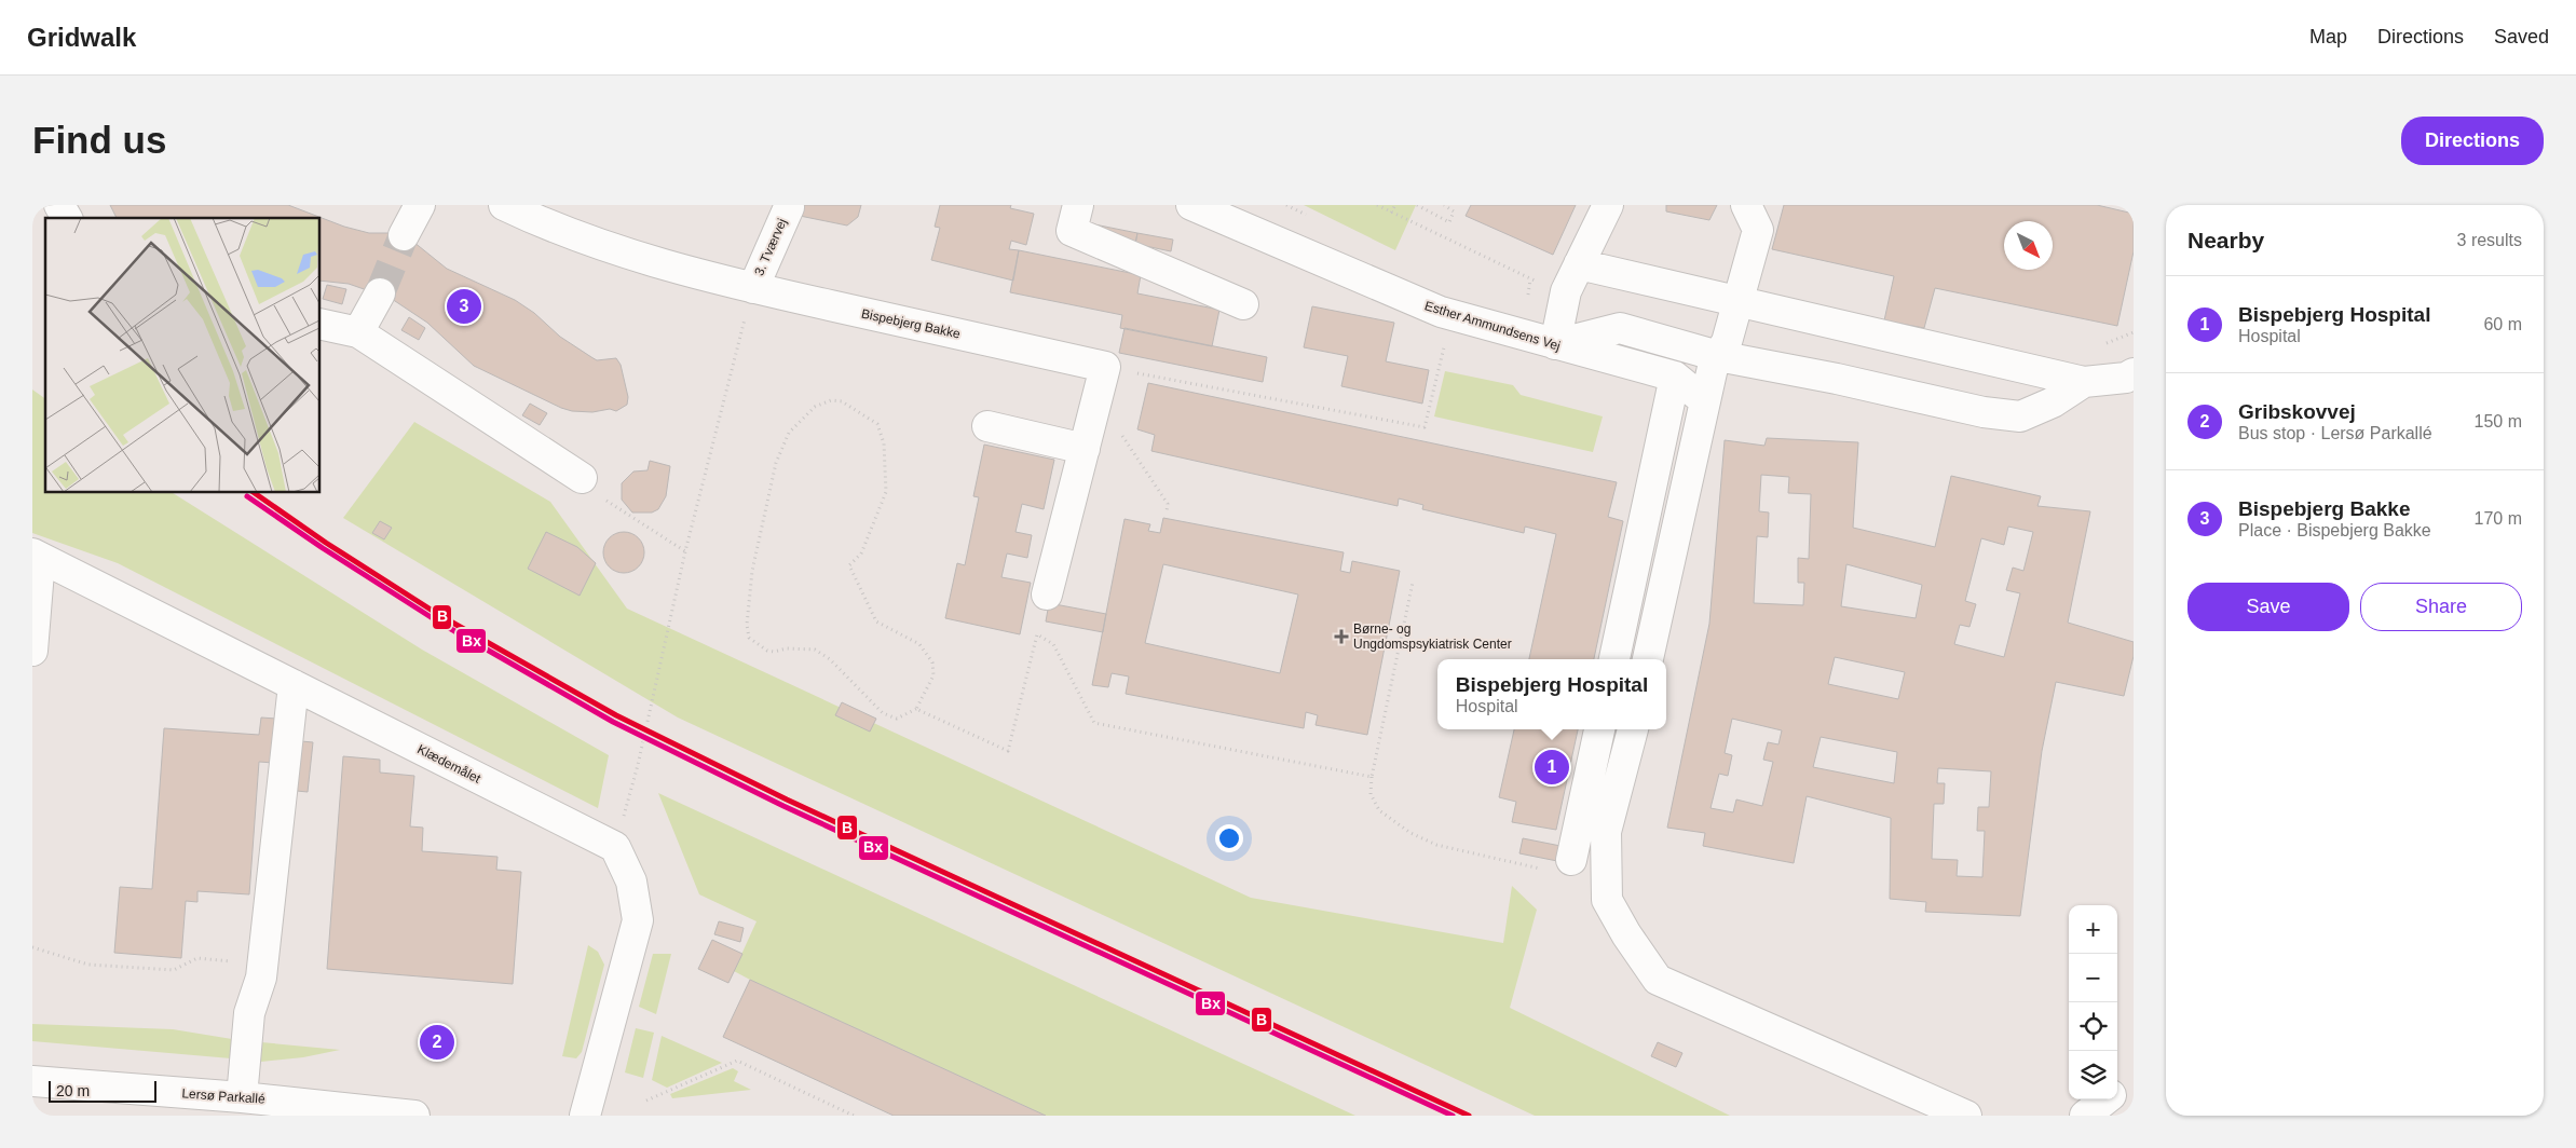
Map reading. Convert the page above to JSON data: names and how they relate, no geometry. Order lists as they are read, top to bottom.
{
  "streets": {
    "street": [
      "3. Tværvej",
      "Bispebjerg Bakke",
      "Esther Ammundsens Vej",
      "Klædemålet",
      "Lersø Parkallé"
    ]
  },
  "crossings": [
    ["3. Tværvej", "Bispebjerg Bakke"]
  ],
  "places": {
    "health": ["Børne- og Ungdomspsykiatrisk Center"]
  },
  "lines": ["transit line B", "transit line Bx"],
  "scale_bar": "20 m",
  "north": "bottom right",
  "page": {
    "header": "Gridwalk",
    "nav": ["Map", "Directions", "Saved"],
    "buttons": [
      "Directions",
      ["Save", "Share"]
    ],
    "title": "Find us",
    "heading": ["Nearby", "3 results"],
    "list": [
      {
        "mark": "1",
        "name": "Bispebjerg Hospital",
        "note": "Hospital",
        "value": "60 m"
      },
      {
        "mark": "2",
        "name": "Gribskovvej",
        "note": "Bus stop · Lersø Parkallé",
        "value": "150 m"
      },
      {
        "mark": "3",
        "name": "Bispebjerg Bakke",
        "note": "Place · Bispebjerg Bakke",
        "value": "170 m"
      }
    ],
    "pins": ["3", "1", "2"],
    "popup": ["Bispebjerg Hospital", "Hospital"],
    "map_buttons": ["+", "−"],
    "scale": "20 m"
  }
}
